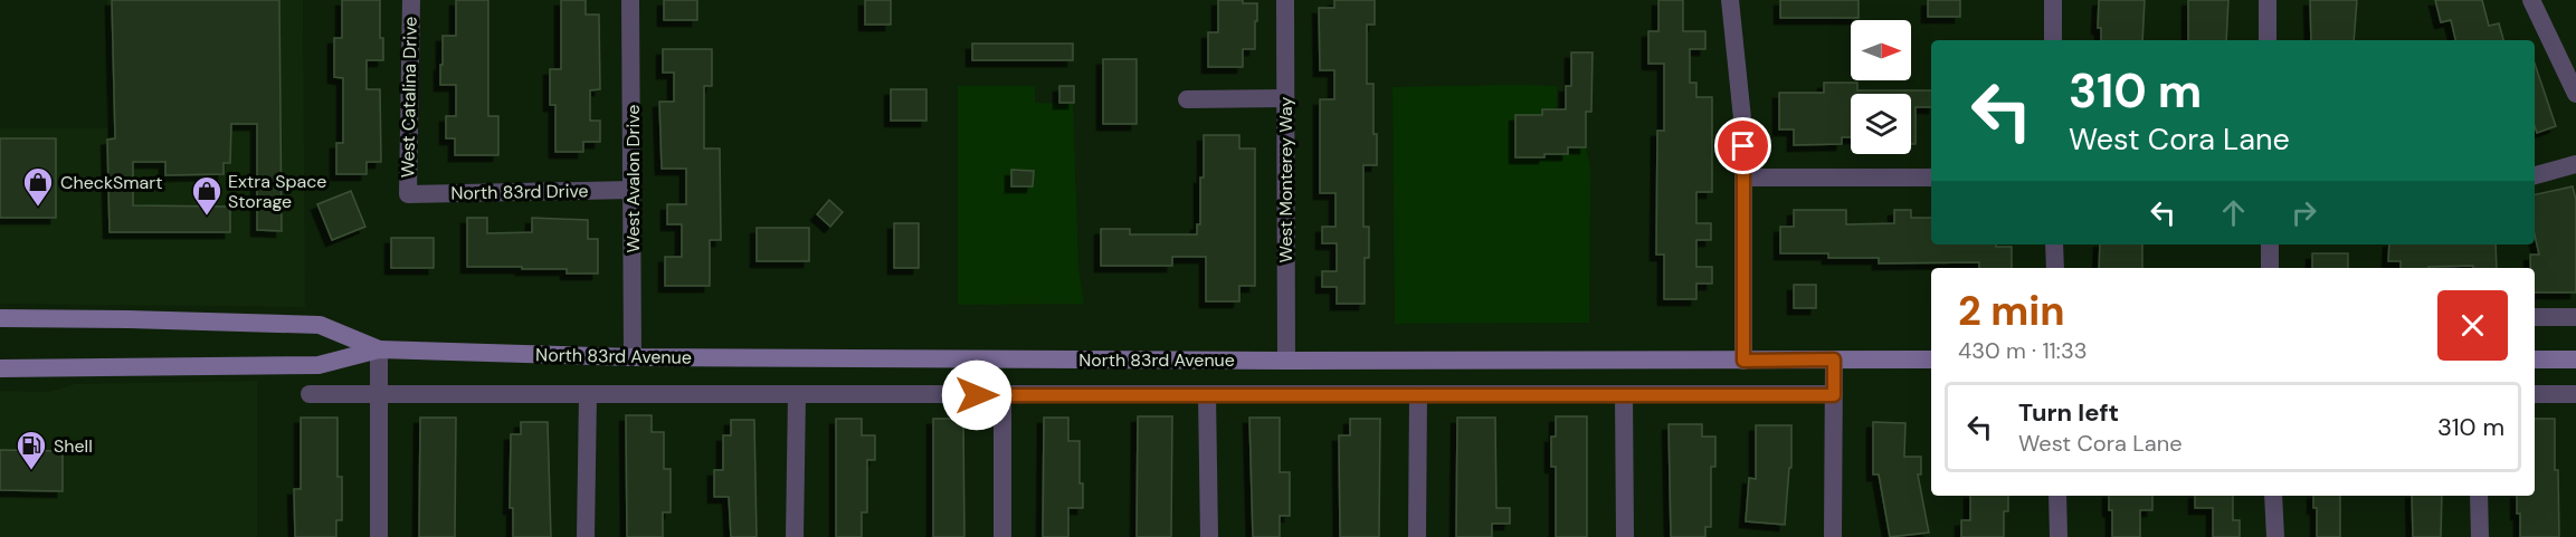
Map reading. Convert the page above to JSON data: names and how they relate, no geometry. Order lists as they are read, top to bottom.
{
  "streets": {
    "main road": ["North 83rd Avenue"],
    "street": [
      "West Catalina Drive",
      "West Avalon Drive",
      "West Monterey Way",
      "North 83rd Drive"
    ]
  },
  "crossings": [
    ["West Catalina Drive", "North 83rd Drive"],
    ["West Avalon Drive", "North 83rd Drive"],
    ["West Avalon Drive", "North 83rd Avenue"],
    ["West Monterey Way", "North 83rd Avenue"]
  ],
  "places": {
    "shop": ["CheckSmart", "Extra Space Storage"],
    "fuel station": ["Shell"]
  },
  "north": "right",
  "page": {
    "turn": ["310 m", "West Cora Lane"],
    "heading": ["2 min", "430 m · 11:33"],
    "list": [
      {
        "name": "Turn left",
        "note": "West Cora Lane",
        "value": "310 m"
      }
    ]
  }
}
